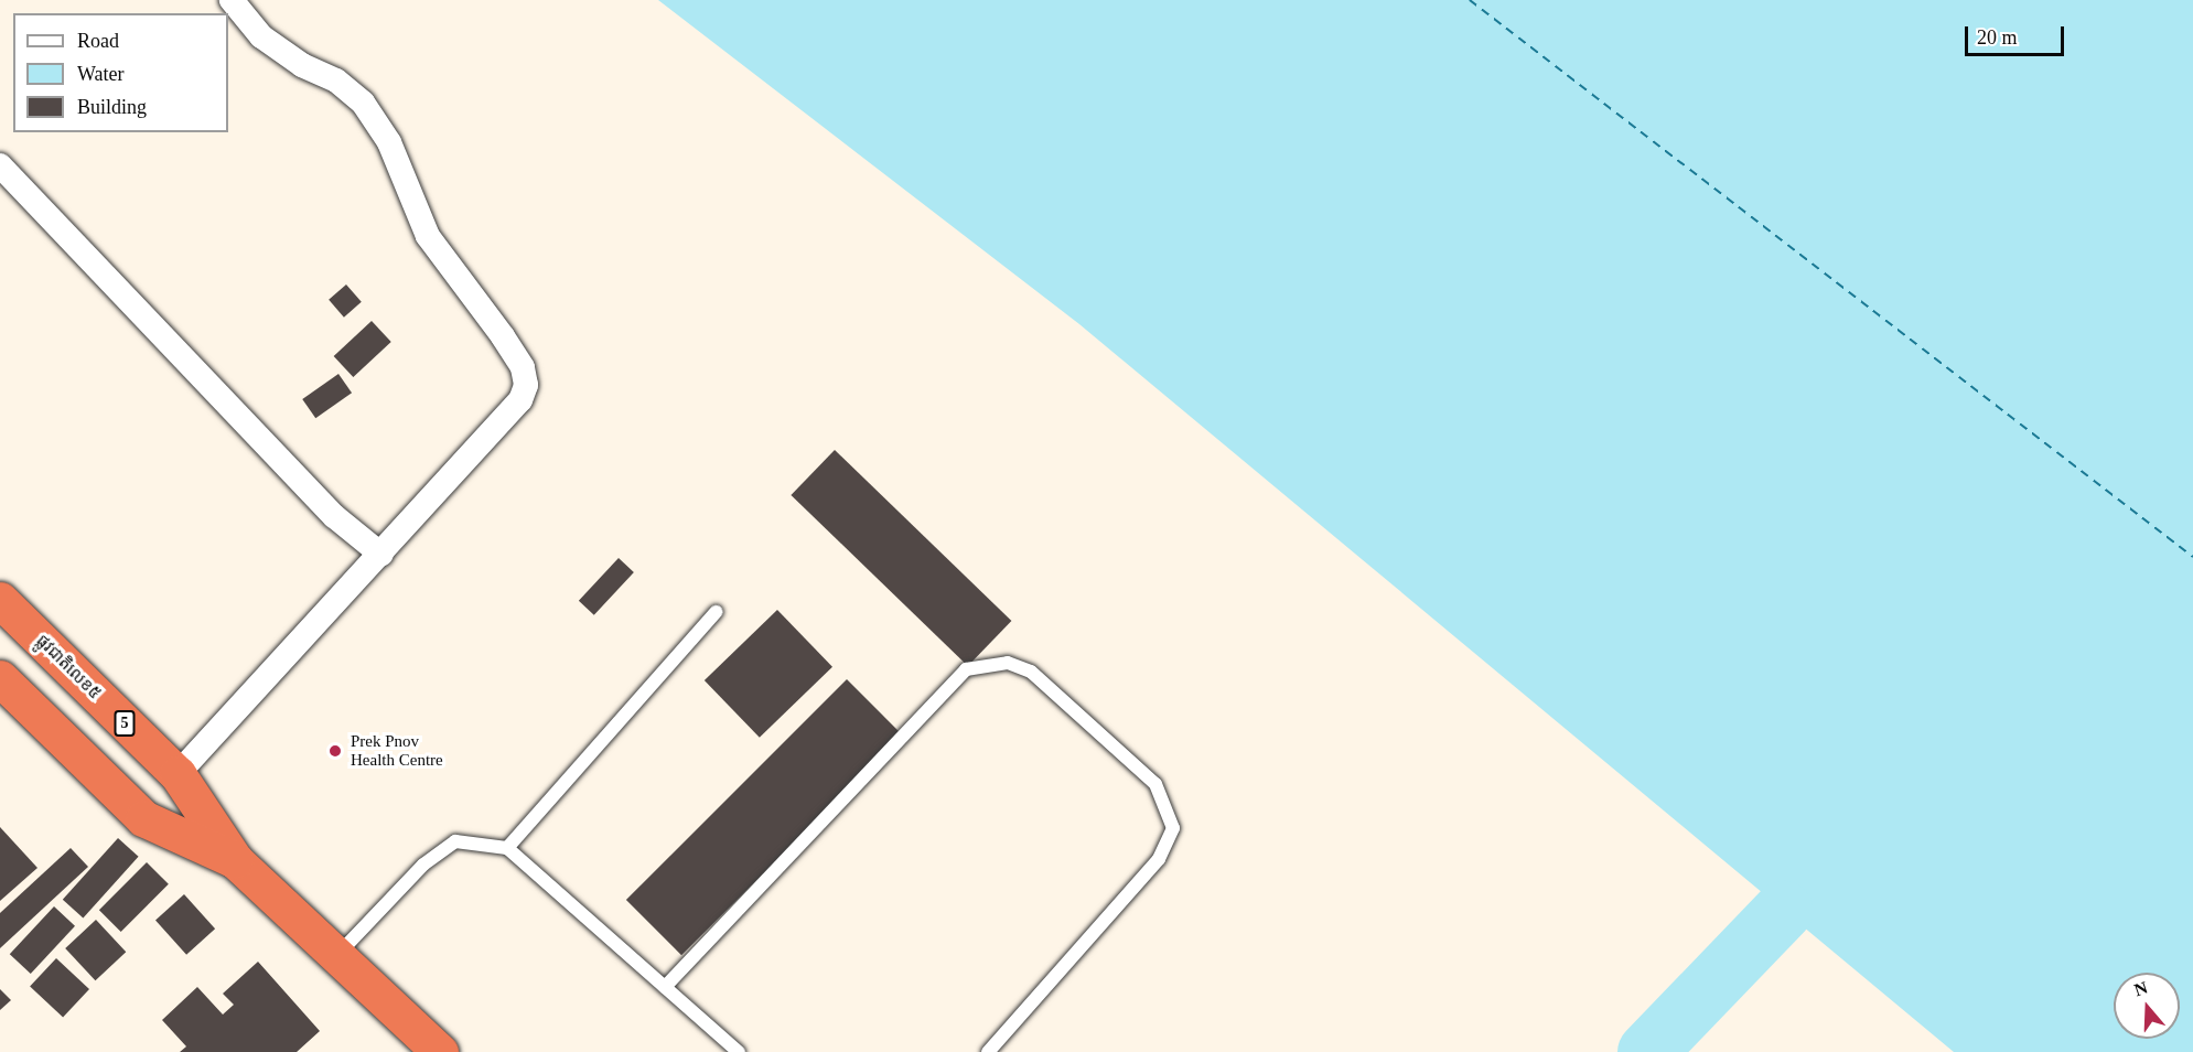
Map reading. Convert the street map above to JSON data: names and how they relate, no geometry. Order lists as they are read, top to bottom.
{
  "streets": {
    "highway": ["ផ្លូវជាតិលេខ៥", "5"]
  },
  "places": ["Prek Pnov Health Centre"],
  "legend": ["Road", "Water", "Building"],
  "scale_bar": "20 m",
  "north": "top"
}
